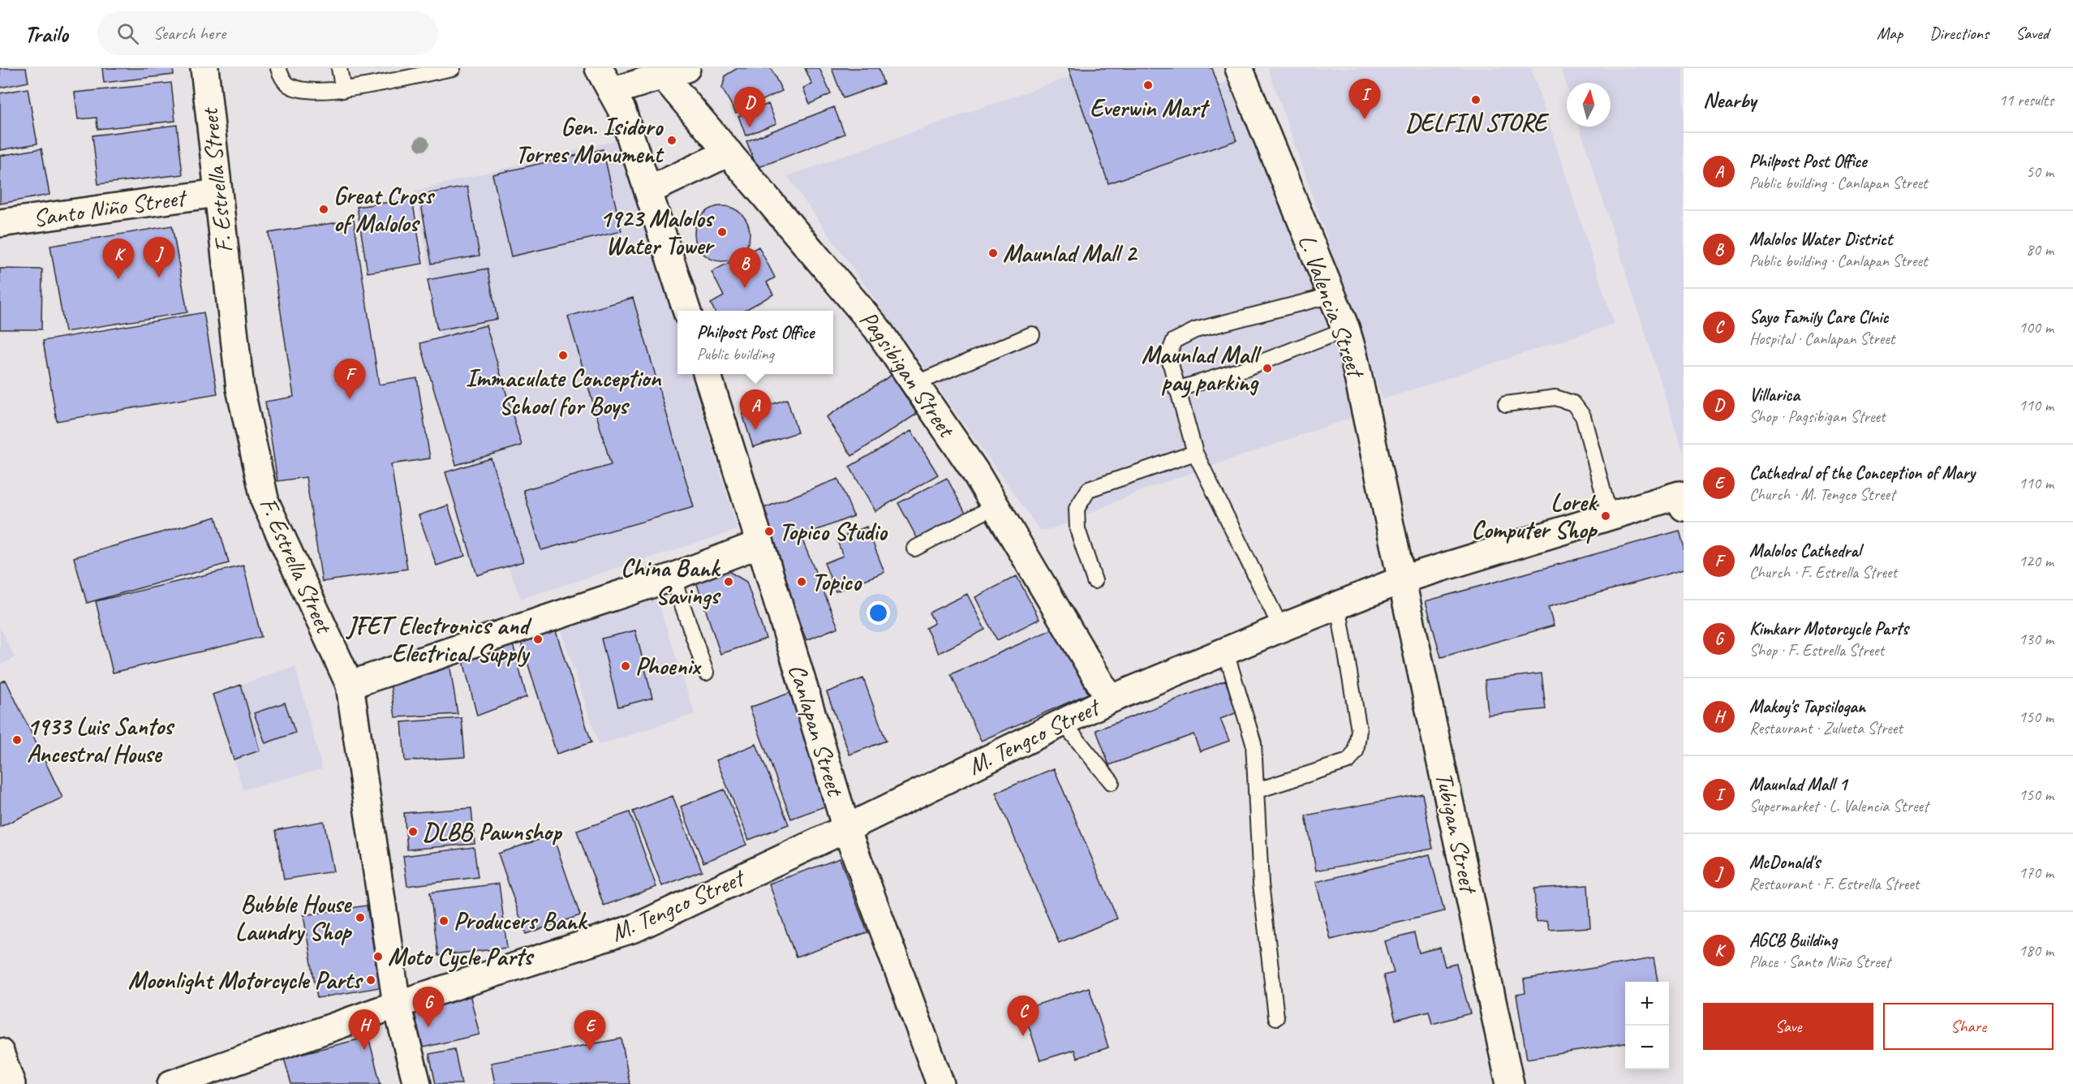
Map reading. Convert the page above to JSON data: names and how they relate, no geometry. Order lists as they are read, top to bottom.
{
  "streets": {
    "street": [
      "F. Estrella Street",
      "Santo Niño Street",
      "L. Valencia Street",
      "Pagsibigan Street",
      "Canlapan Street",
      "M. Tengco Street",
      "Tubigan Street"
    ]
  },
  "crossings": [
    ["F. Estrella Street", "Santo Niño Street"],
    ["F. Estrella Street", "M. Tengco Street"],
    ["L. Valencia Street", "M. Tengco Street"],
    ["L. Valencia Street", "Tubigan Street"],
    ["Pagsibigan Street", "M. Tengco Street"],
    ["Canlapan Street", "M. Tengco Street"],
    ["M. Tengco Street", "Tubigan Street"]
  ],
  "places": [
    "Everwin Mart",
    "DELFIN STORE",
    "Gen. Isidoro Torres Monument",
    "Great Cross of Malolos",
    "1923 Malolos Water Tower",
    "Maunlad Mall 2",
    "Immaculate Conception School for Boys",
    "Maunlad Mall pay parking",
    "Lorek Computer Shop",
    "Topico Studio",
    "China Bank Savings",
    "Topico",
    "JFET Electronics and Electrical Supply",
    "Phoenix",
    "1933 Luis Santos Ancestral House",
    "DLBB Pawnshop",
    "Bubble House Laundry Shop",
    "Producers Bank",
    "Moto Cycle Parts",
    "Moonlight Motorcycle Parts"
  ],
  "north": "top",
  "page": {
    "header": "Trailo",
    "search": "Search here",
    "nav": ["Map", "Directions", "Saved"],
    "heading": ["Nearby", "11 results"],
    "pins": [
      "I",
      "D",
      "J",
      "K",
      "B",
      "F",
      "A",
      "G",
      "C",
      "H",
      "E"
    ],
    "list": [
      {
        "mark": "A",
        "name": "Philpost Post Office",
        "note": "Public building · Canlapan Street",
        "value": "50 m"
      },
      {
        "mark": "B",
        "name": "Malolos Water District",
        "note": "Public building · Canlapan Street",
        "value": "80 m"
      },
      {
        "mark": "C",
        "name": "Sayo Family Care Clnic",
        "note": "Hospital · Canlapan Street",
        "value": "100 m"
      },
      {
        "mark": "D",
        "name": "Villarica",
        "note": "Shop · Pagsibigan Street",
        "value": "110 m"
      },
      {
        "mark": "E",
        "name": "Cathedral of the Conception of Mary",
        "note": "Church · M. Tengco Street",
        "value": "110 m"
      },
      {
        "mark": "F",
        "name": "Malolos Cathedral",
        "note": "Church · F. Estrella Street",
        "value": "120 m"
      },
      {
        "mark": "G",
        "name": "Kimkarr Motorcycle Parts",
        "note": "Shop · F. Estrella Street",
        "value": "130 m"
      },
      {
        "mark": "H",
        "name": "Makoy's Tapsilogan",
        "note": "Restaurant · Zulueta Street",
        "value": "150 m"
      },
      {
        "mark": "I",
        "name": "Maunlad Mall 1",
        "note": "Supermarket · L. Valencia Street",
        "value": "150 m"
      },
      {
        "mark": "J",
        "name": "McDonald's",
        "note": "Restaurant · F. Estrella Street",
        "value": "170 m"
      },
      {
        "mark": "K",
        "name": "AGCB Building",
        "note": "Place · Santo Niño Street",
        "value": "180 m"
      }
    ],
    "popup": ["Philpost Post Office", "Public building"],
    "map_buttons": ["+", "−"],
    "buttons": ["Save", "Share"]
  }
}
